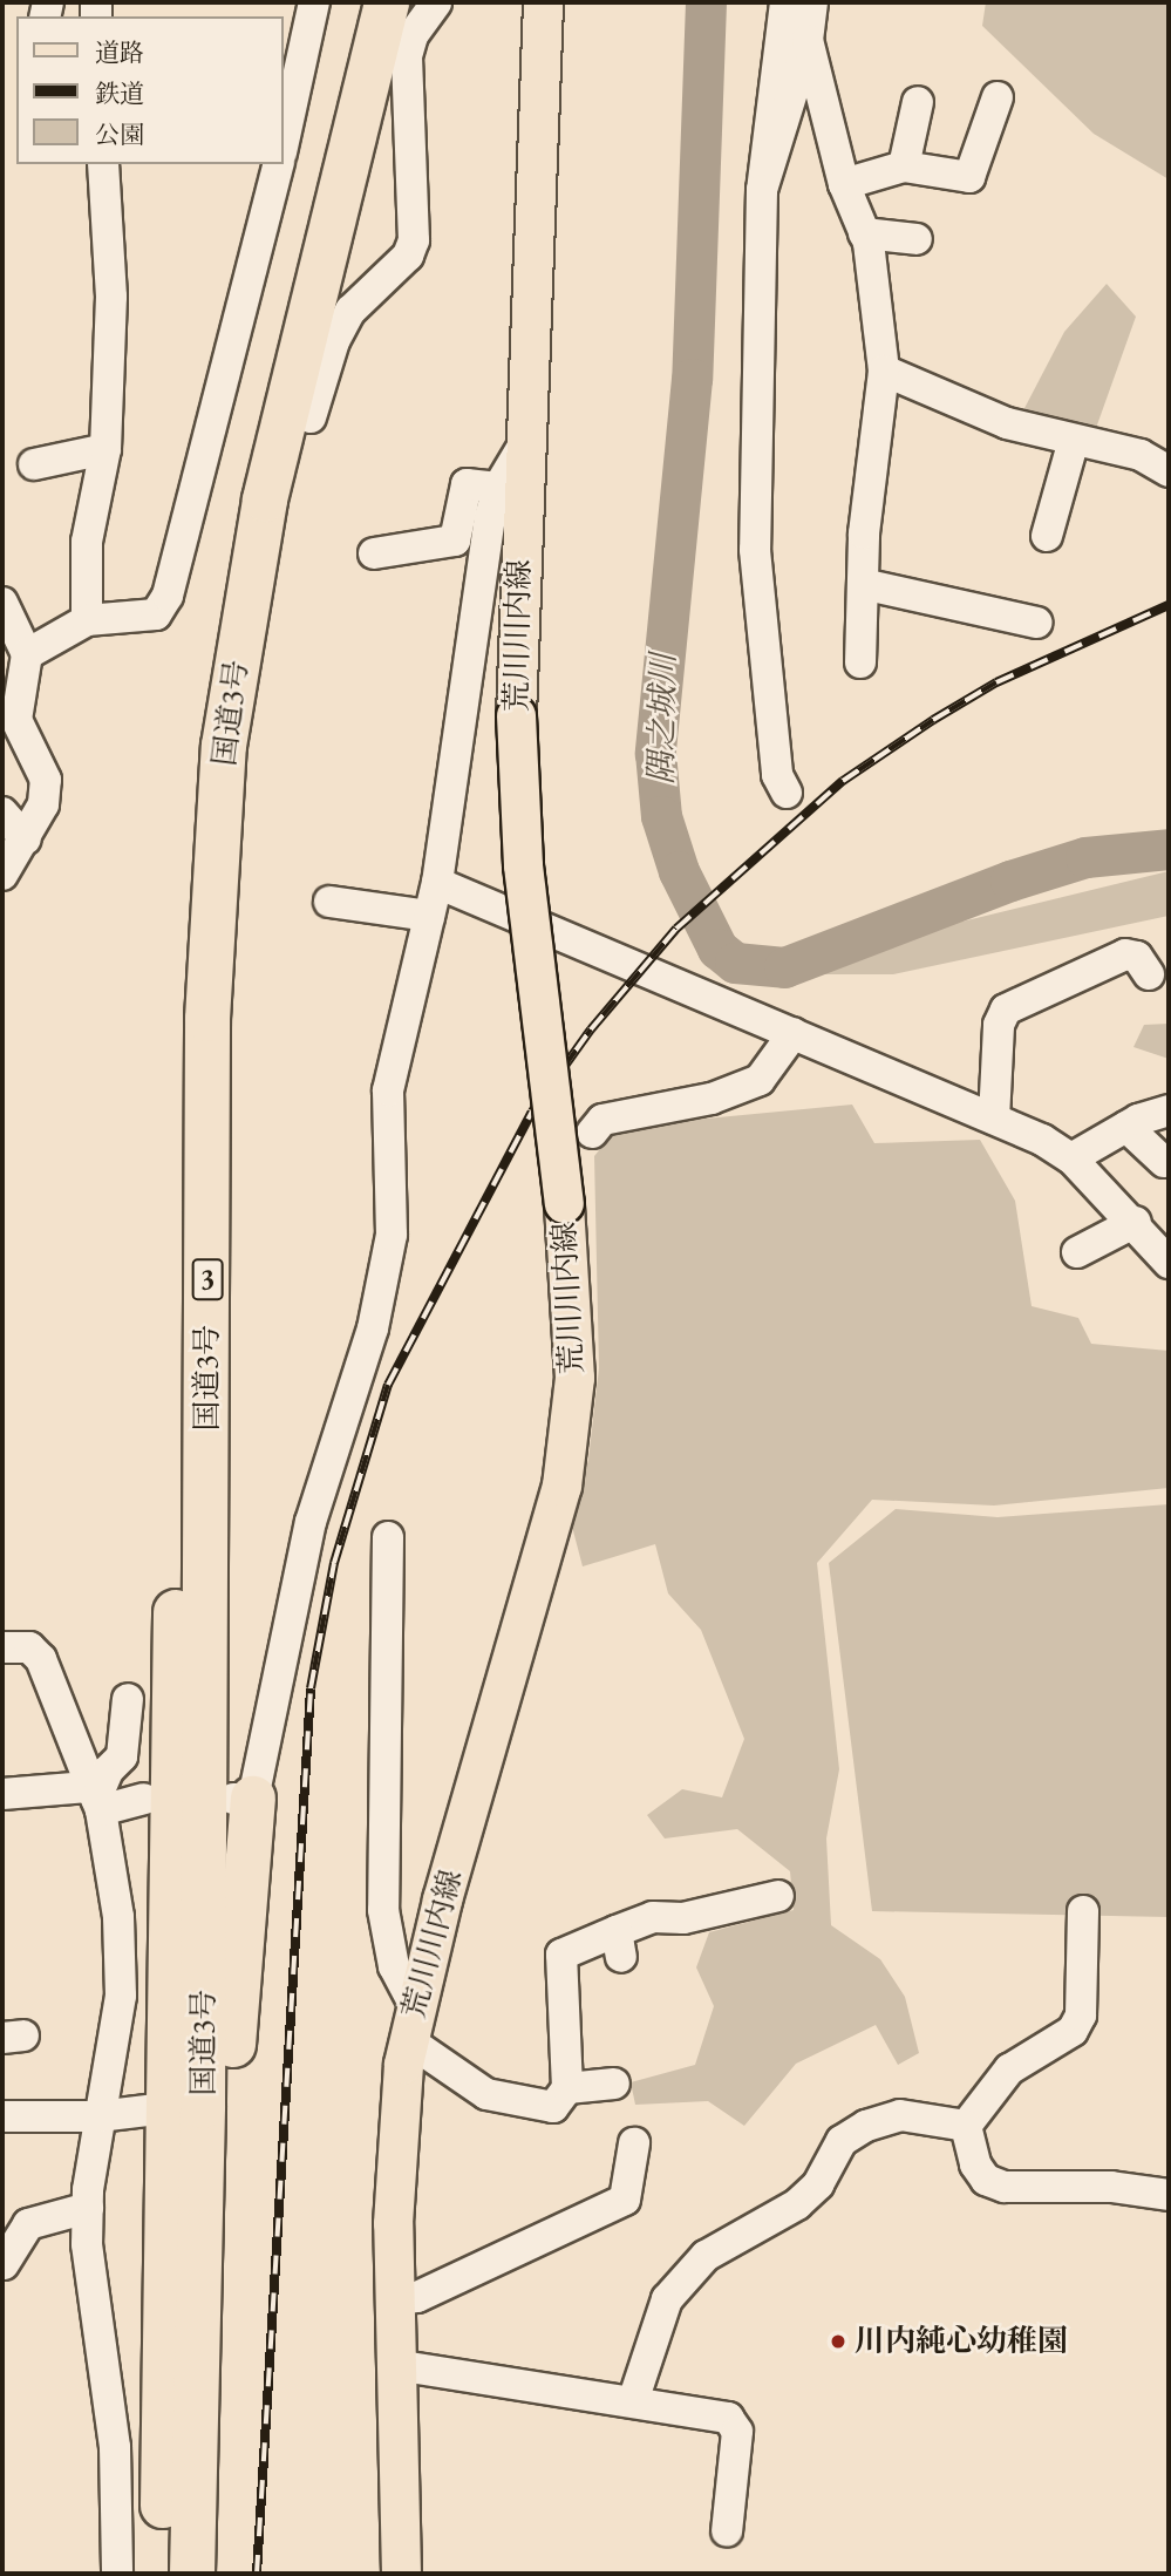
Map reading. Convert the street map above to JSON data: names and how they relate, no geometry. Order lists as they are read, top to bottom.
{
  "streets": {
    "highway": ["国道3号", "3"],
    "main road": ["荒川川内線"]
  },
  "water": ["隅之城川"],
  "places": ["川内純心幼稚園"],
  "legend": ["道路", "鉄道", "公園"]
}
